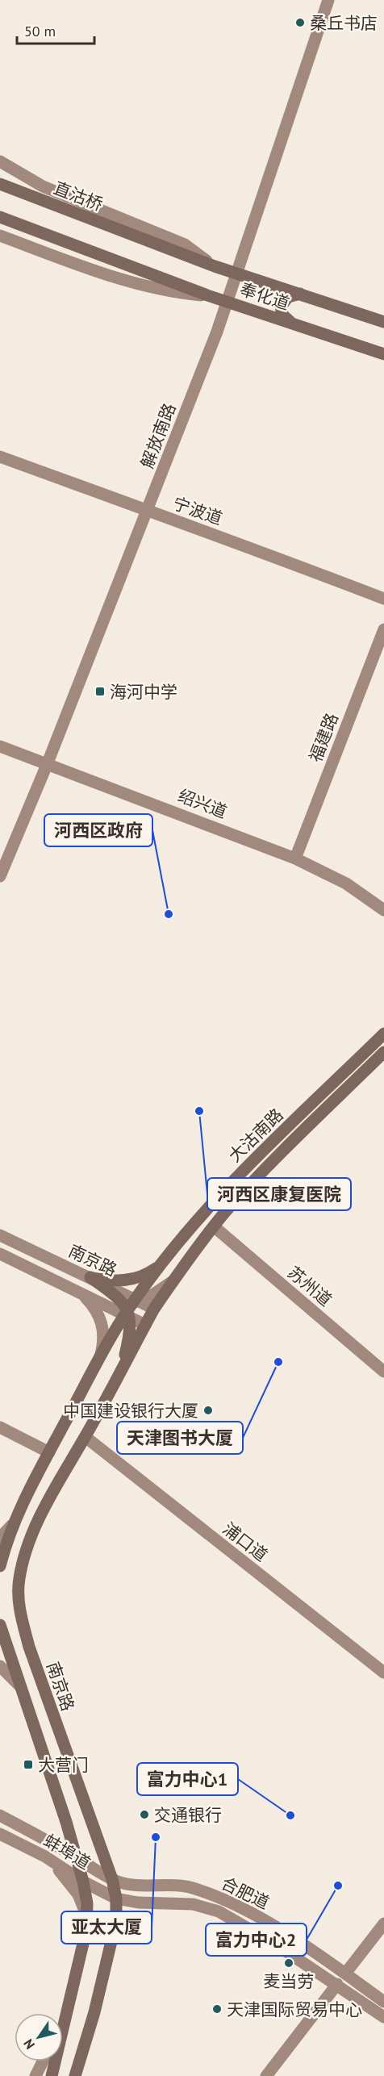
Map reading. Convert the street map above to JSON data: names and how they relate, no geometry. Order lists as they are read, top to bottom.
{
  "streets": {
    "main road": [
      "直沽桥",
      "奉化道",
      "大沽南路",
      "南京路"
    ],
    "street": [
      "解放南路",
      "宁波道",
      "福建路",
      "绍兴道",
      "苏州道",
      "浦口道",
      "蚌埠道",
      "合肥道"
    ]
  },
  "crossings": [
    ["直沽桥", "奉化道"],
    ["奉化道", "解放南路"],
    ["解放南路", "宁波道"],
    ["解放南路", "绍兴道"],
    ["福建路", "绍兴道"],
    ["大沽南路", "南京路"],
    ["大沽南路", "苏州道"],
    ["南京路", "浦口道"],
    ["南京路", "蚌埠道"],
    ["南京路", "合肥道"],
    ["蚌埠道", "合肥道"]
  ],
  "places": {
    "other": [
      "桑丘书店",
      "河西区政府",
      "河西区康复医院",
      "天津图书大厦",
      "中国建设银行大厦",
      "交通银行",
      "富力中心1",
      "亚太大厦",
      "富力中心2",
      "麦当劳",
      "天津国际贸易中心"
    ],
    "transit": ["海河中学", "大营门"]
  },
  "scale_bar": "50 m",
  "north": "bottom left"
}
